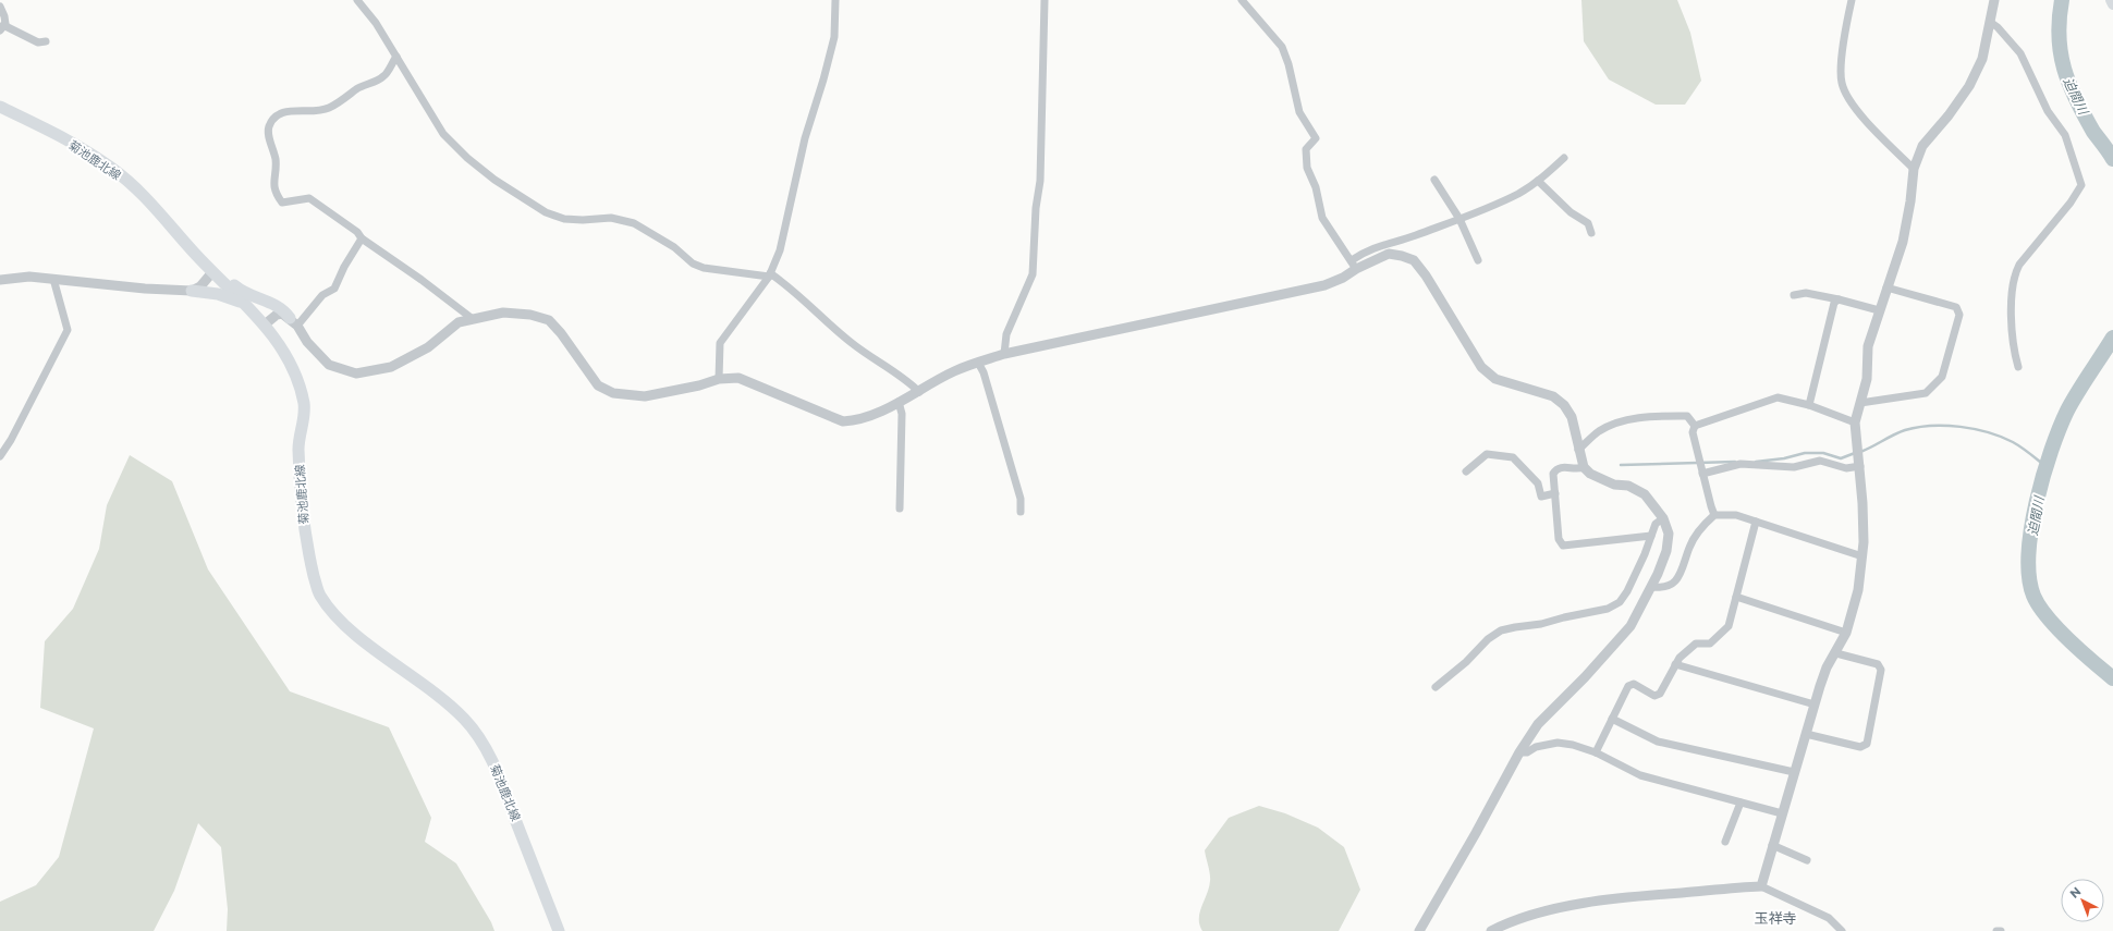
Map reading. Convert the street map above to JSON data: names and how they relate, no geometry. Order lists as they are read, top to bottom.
{
  "streets": {
    "main road": ["菊池鹿北線"]
  },
  "districts": ["玉祥寺"],
  "water": ["迫間川"],
  "north": "top left"
}
